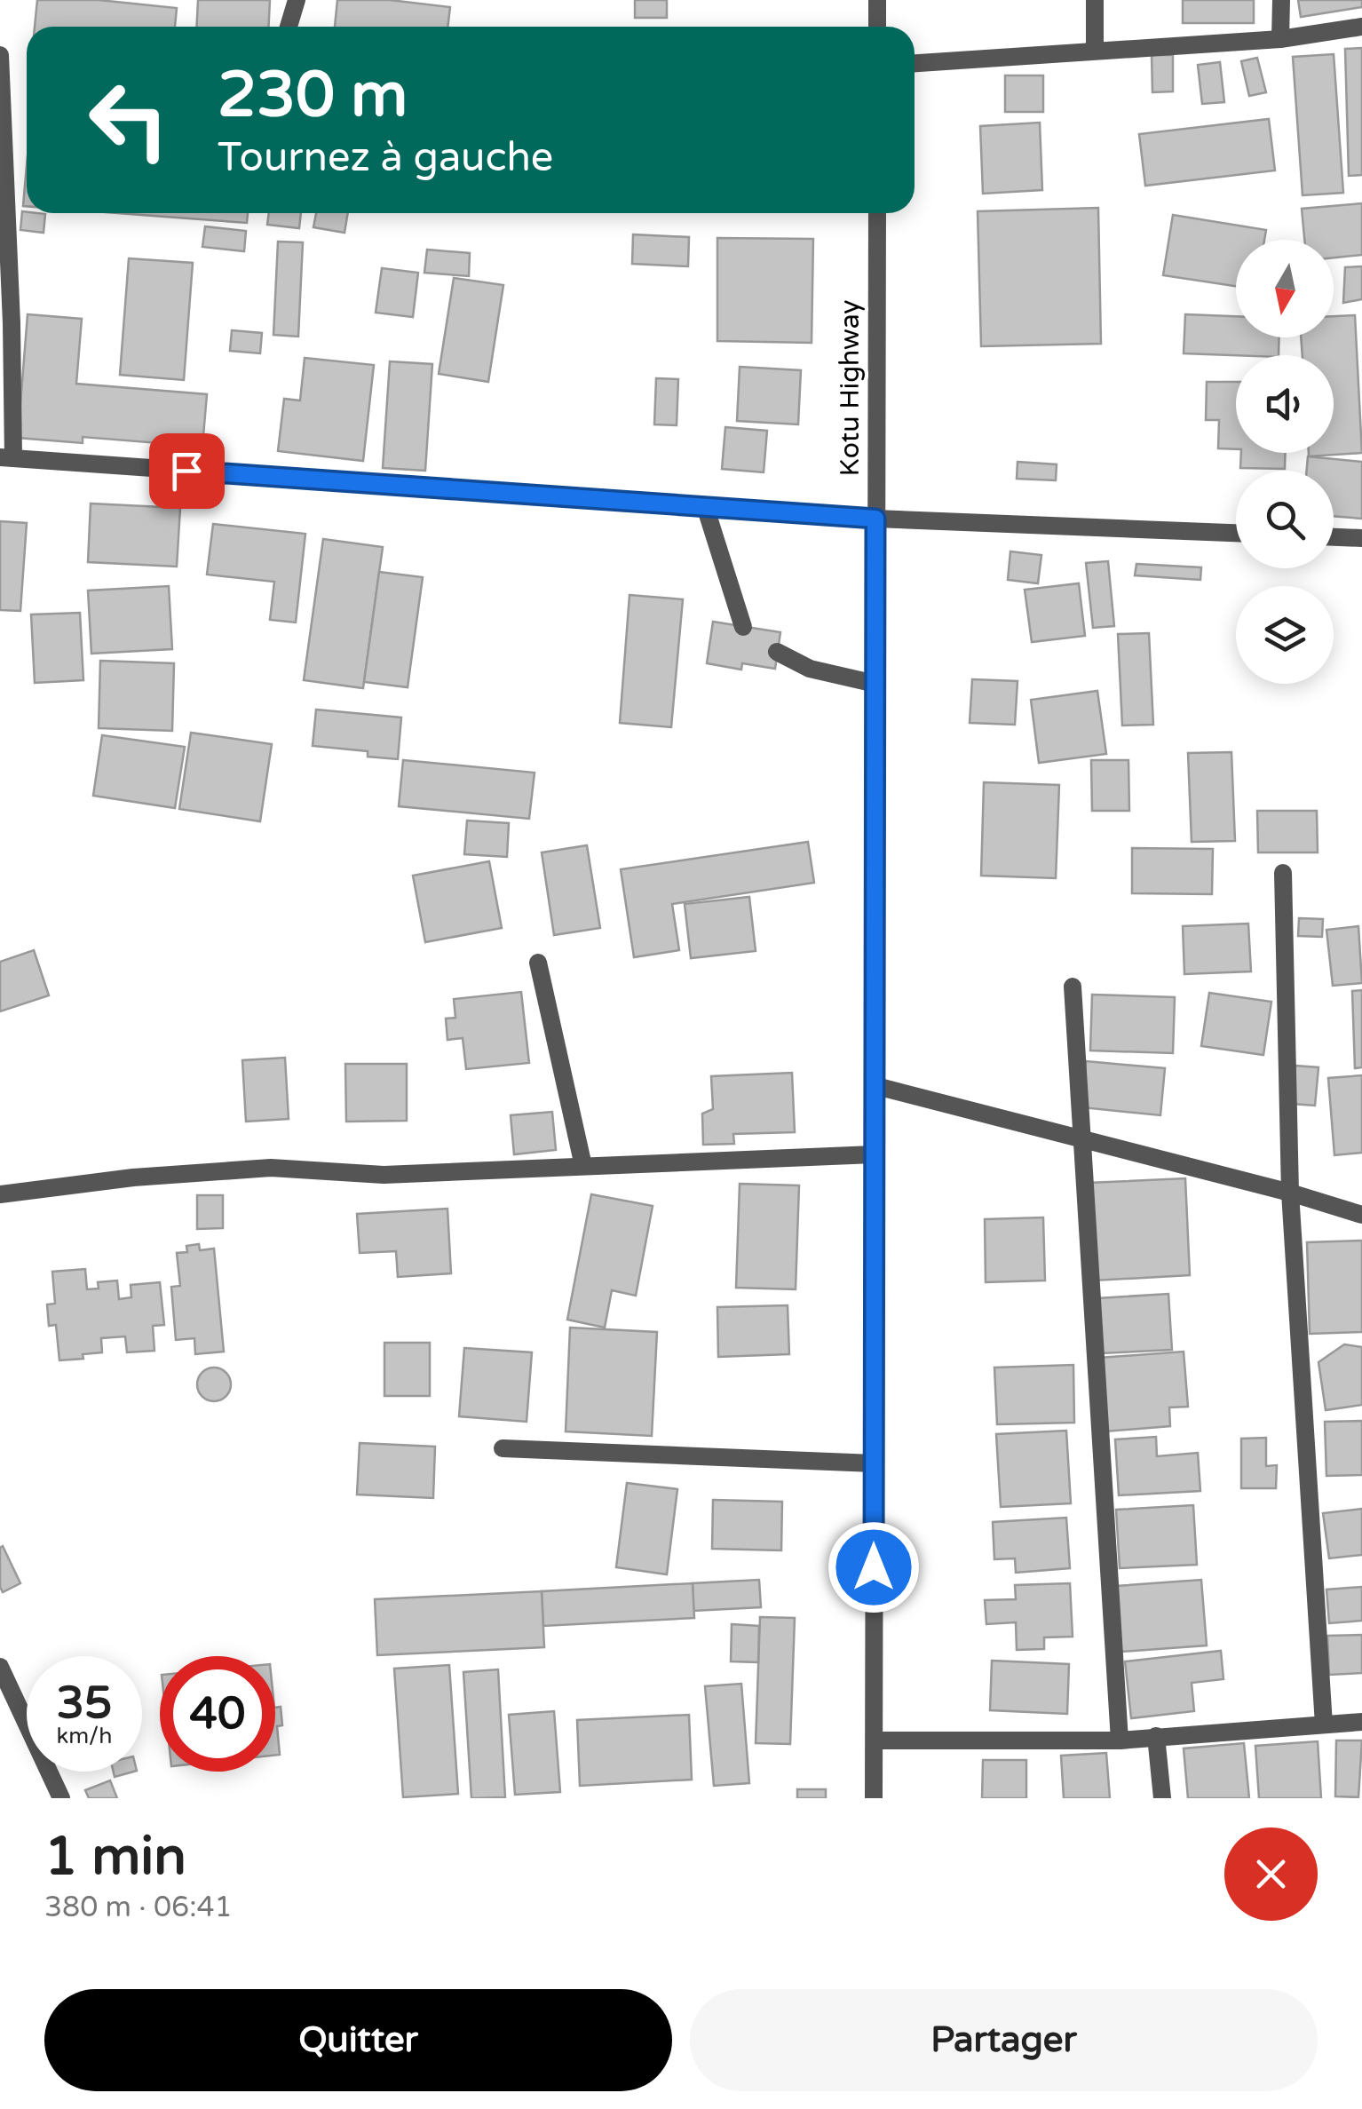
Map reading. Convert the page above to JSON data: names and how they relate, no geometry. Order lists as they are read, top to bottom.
{
  "streets": {
    "street": ["Kotu Highway"]
  },
  "north": "bottom",
  "page": {
    "turn": ["230 m", "Tournez à gauche"],
    "speed": "35 km/h",
    "limit": "40",
    "heading": ["1 min", "380 m · 06:41"],
    "buttons": ["Quitter", "Partager"]
  }
}
